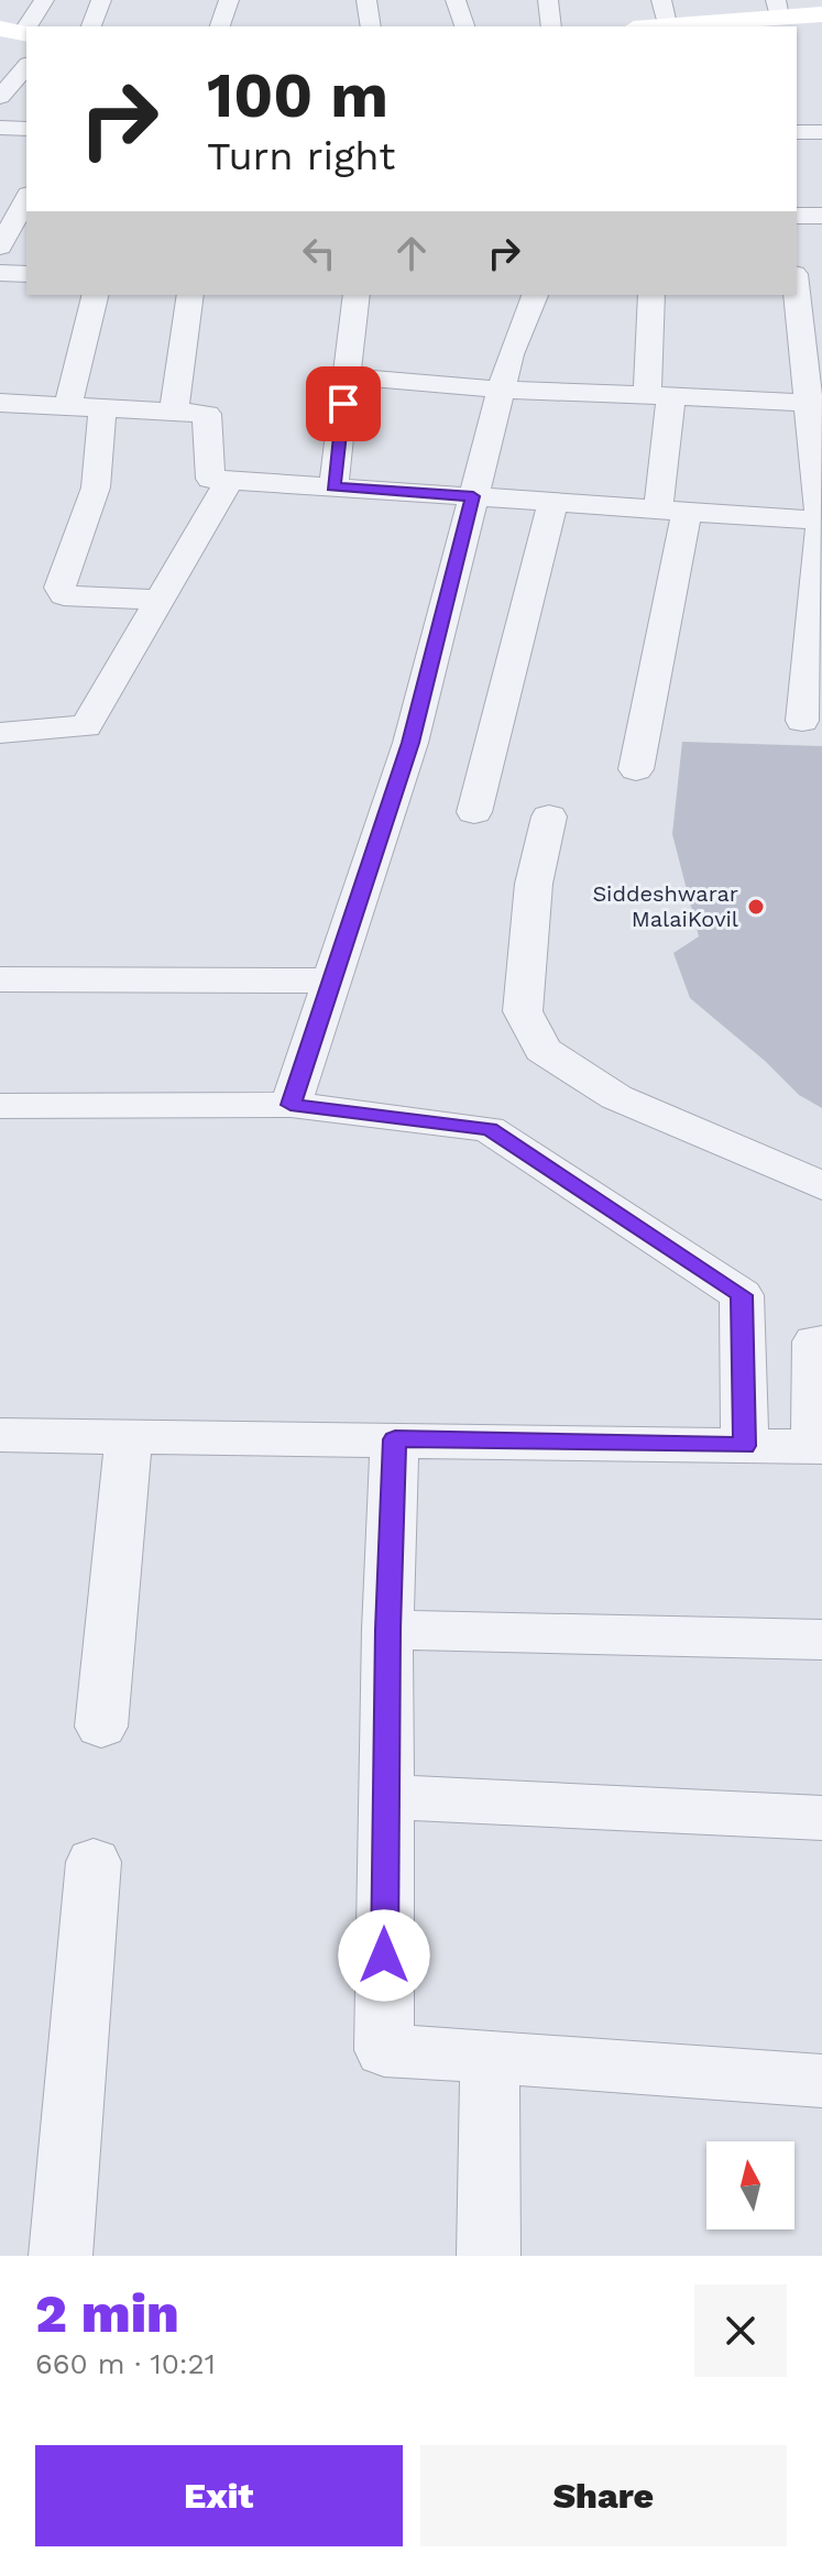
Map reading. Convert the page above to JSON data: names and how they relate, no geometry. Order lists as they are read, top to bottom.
{
  "places": ["Siddeshwarar MalaiKovil"],
  "north": "top",
  "page": {
    "turn": ["100 m", "Turn right"],
    "heading": ["2 min", "660 m · 10:21"],
    "buttons": ["Exit", "Share"]
  }
}
